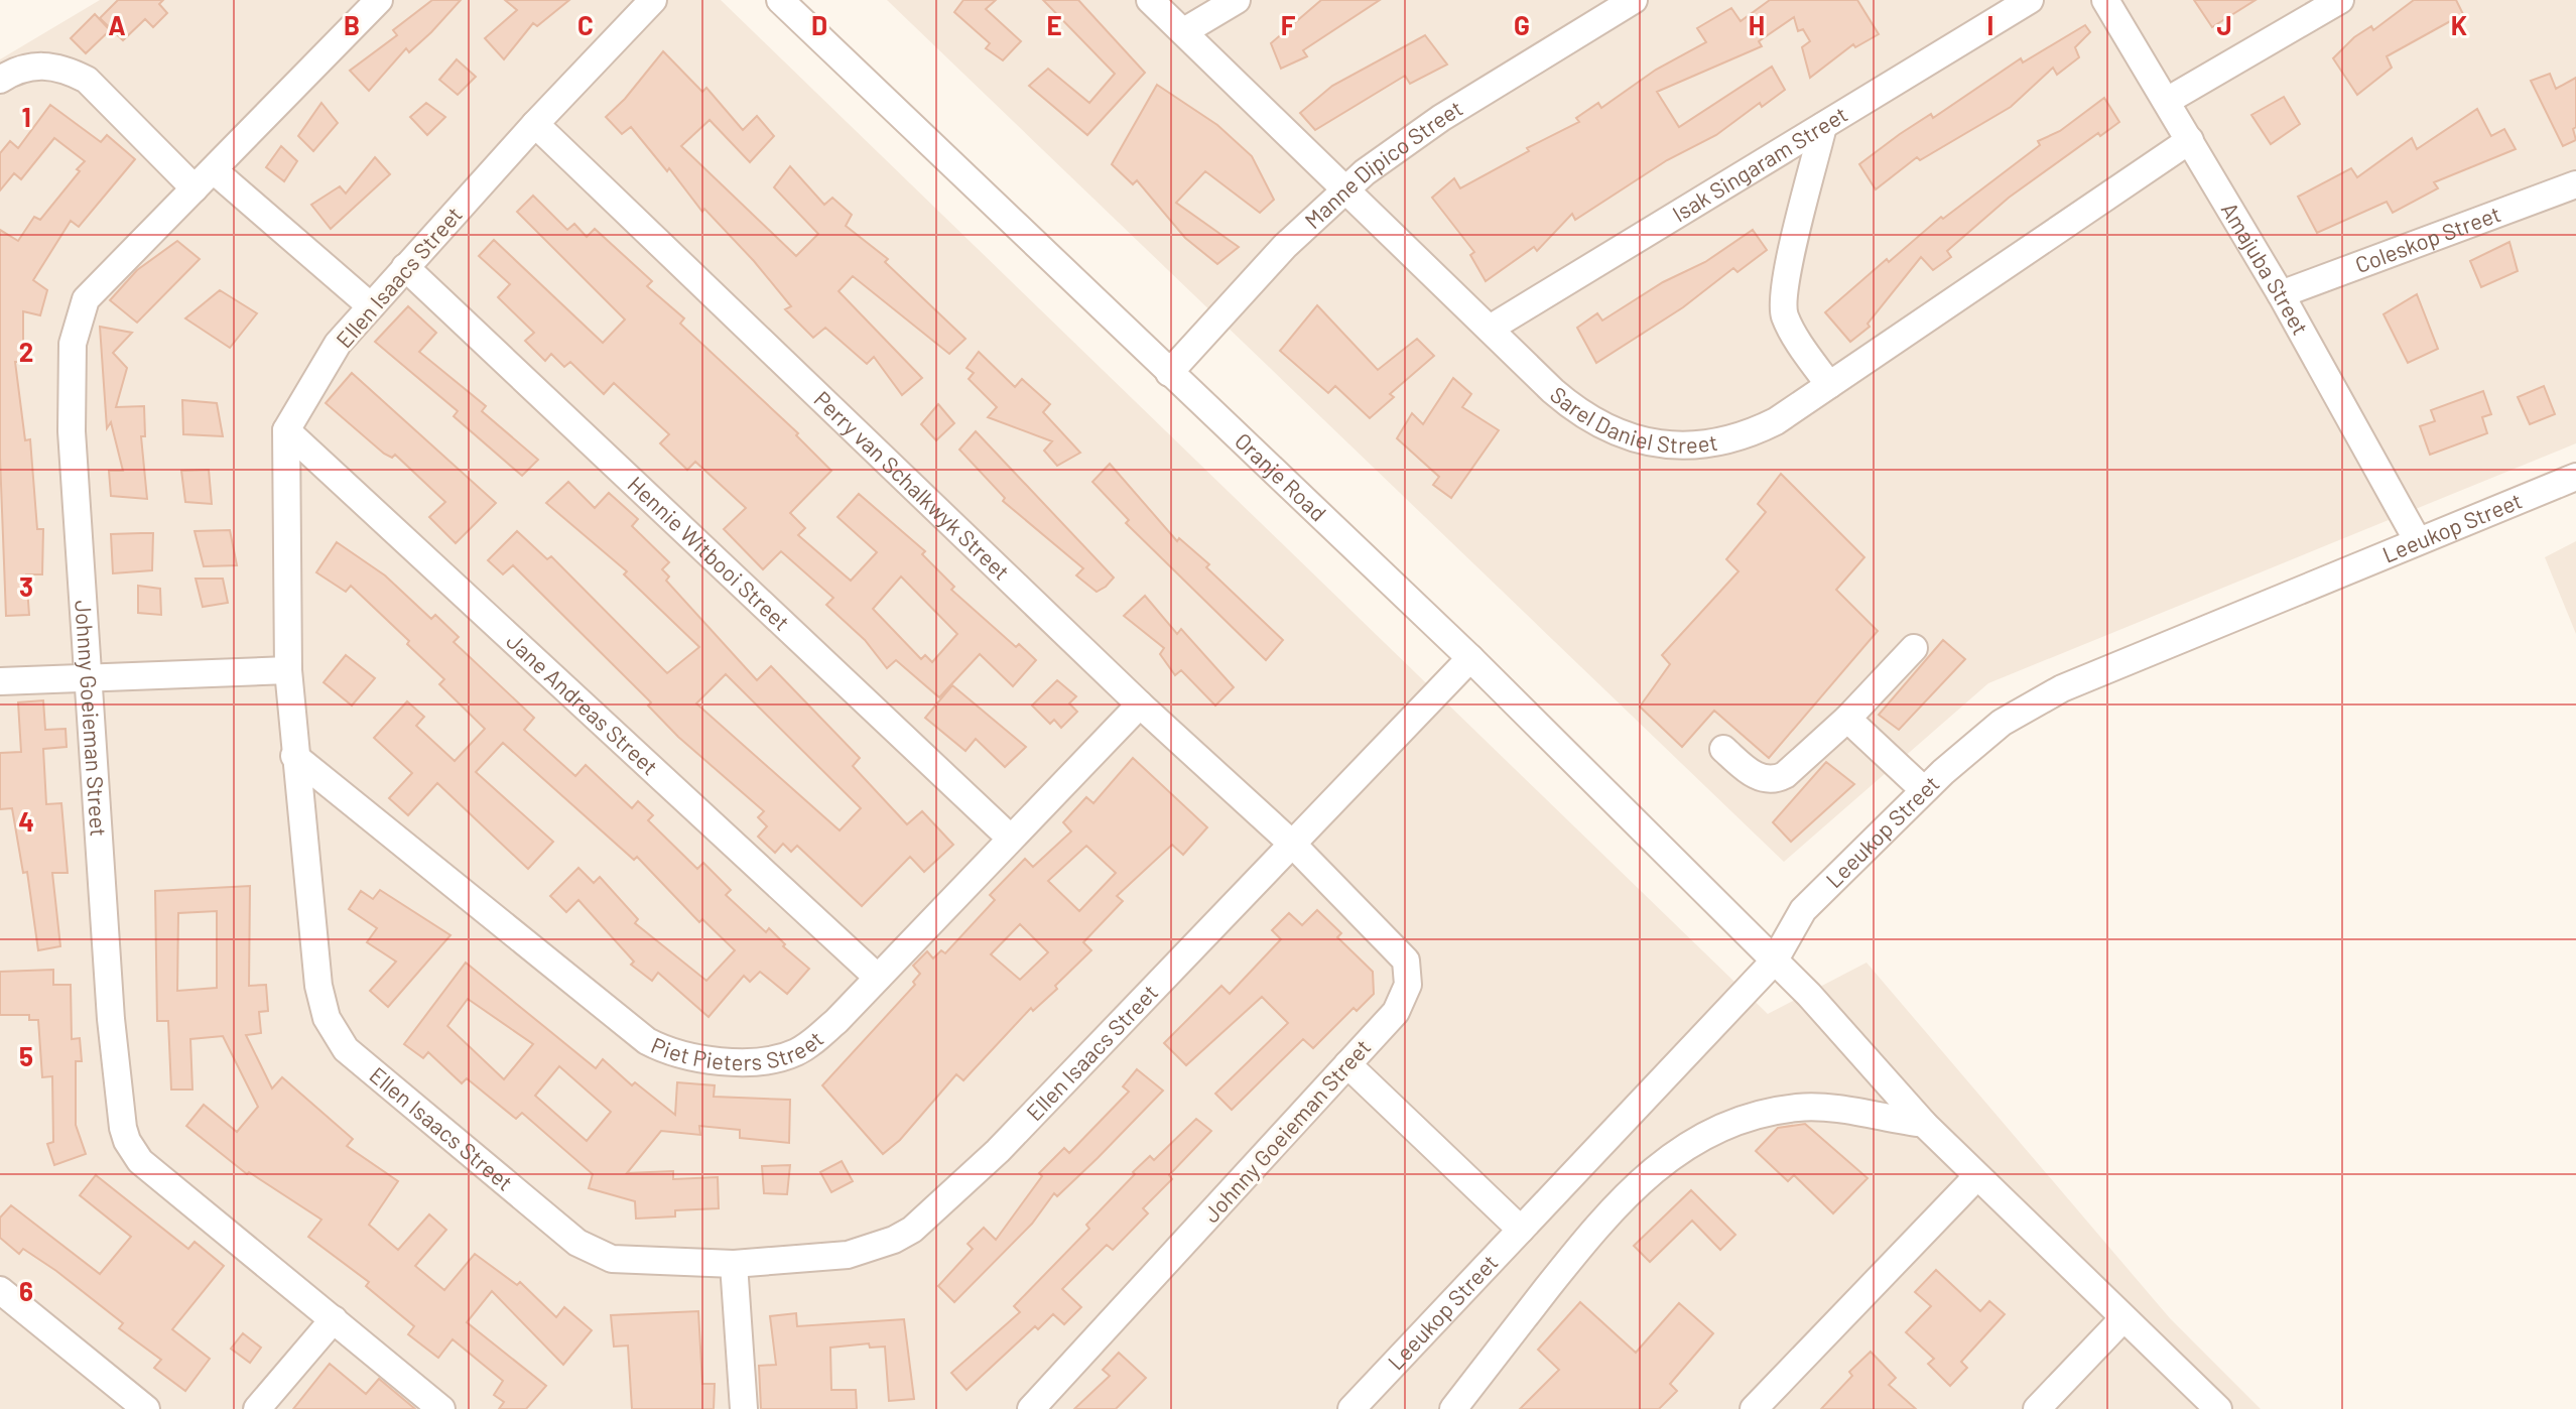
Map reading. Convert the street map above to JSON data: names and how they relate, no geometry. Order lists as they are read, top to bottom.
{
  "streets": {
    "street": [
      "Isak Singaram Street",
      "Manne Dipico Street",
      "Coleskop Street",
      "Amajuba Street",
      "Ellen Isaacs Street",
      "Sarel Daniel Street",
      "Oranje Road",
      "Perry van Schalkwyk Street",
      "Leeukop Street",
      "Hennie Witbooi Street",
      "Jane Andreas Street",
      "Johnny Goeieman Street",
      "Piet Pieters Street"
    ]
  },
  "crossings": [
    ["Isak Singaram Street", "Sarel Daniel Street"],
    ["Manne Dipico Street", "Sarel Daniel Street"],
    ["Manne Dipico Street", "Oranje Road"],
    ["Coleskop Street", "Amajuba Street"],
    ["Amajuba Street", "Sarel Daniel Street"],
    ["Amajuba Street", "Leeukop Street"],
    ["Ellen Isaacs Street", "Oranje Road"],
    ["Ellen Isaacs Street", "Perry van Schalkwyk Street"],
    ["Ellen Isaacs Street", "Hennie Witbooi Street"],
    ["Ellen Isaacs Street", "Jane Andreas Street"],
    ["Ellen Isaacs Street", "Johnny Goeieman Street"],
    ["Ellen Isaacs Street", "Piet Pieters Street"],
    ["Oranje Road", "Leeukop Street"],
    ["Perry van Schalkwyk Street", "Johnny Goeieman Street"],
    ["Perry van Schalkwyk Street", "Piet Pieters Street"],
    ["Hennie Witbooi Street", "Piet Pieters Street"],
    ["Jane Andreas Street", "Piet Pieters Street"]
  ],
  "grid": {
    "columns": [
      "A",
      "B",
      "C",
      "D",
      "E",
      "F",
      "G",
      "H",
      "I",
      "J",
      "K"
    ],
    "rows": [
      "1",
      "2",
      "3",
      "4",
      "5",
      "6"
    ]
  }
}
